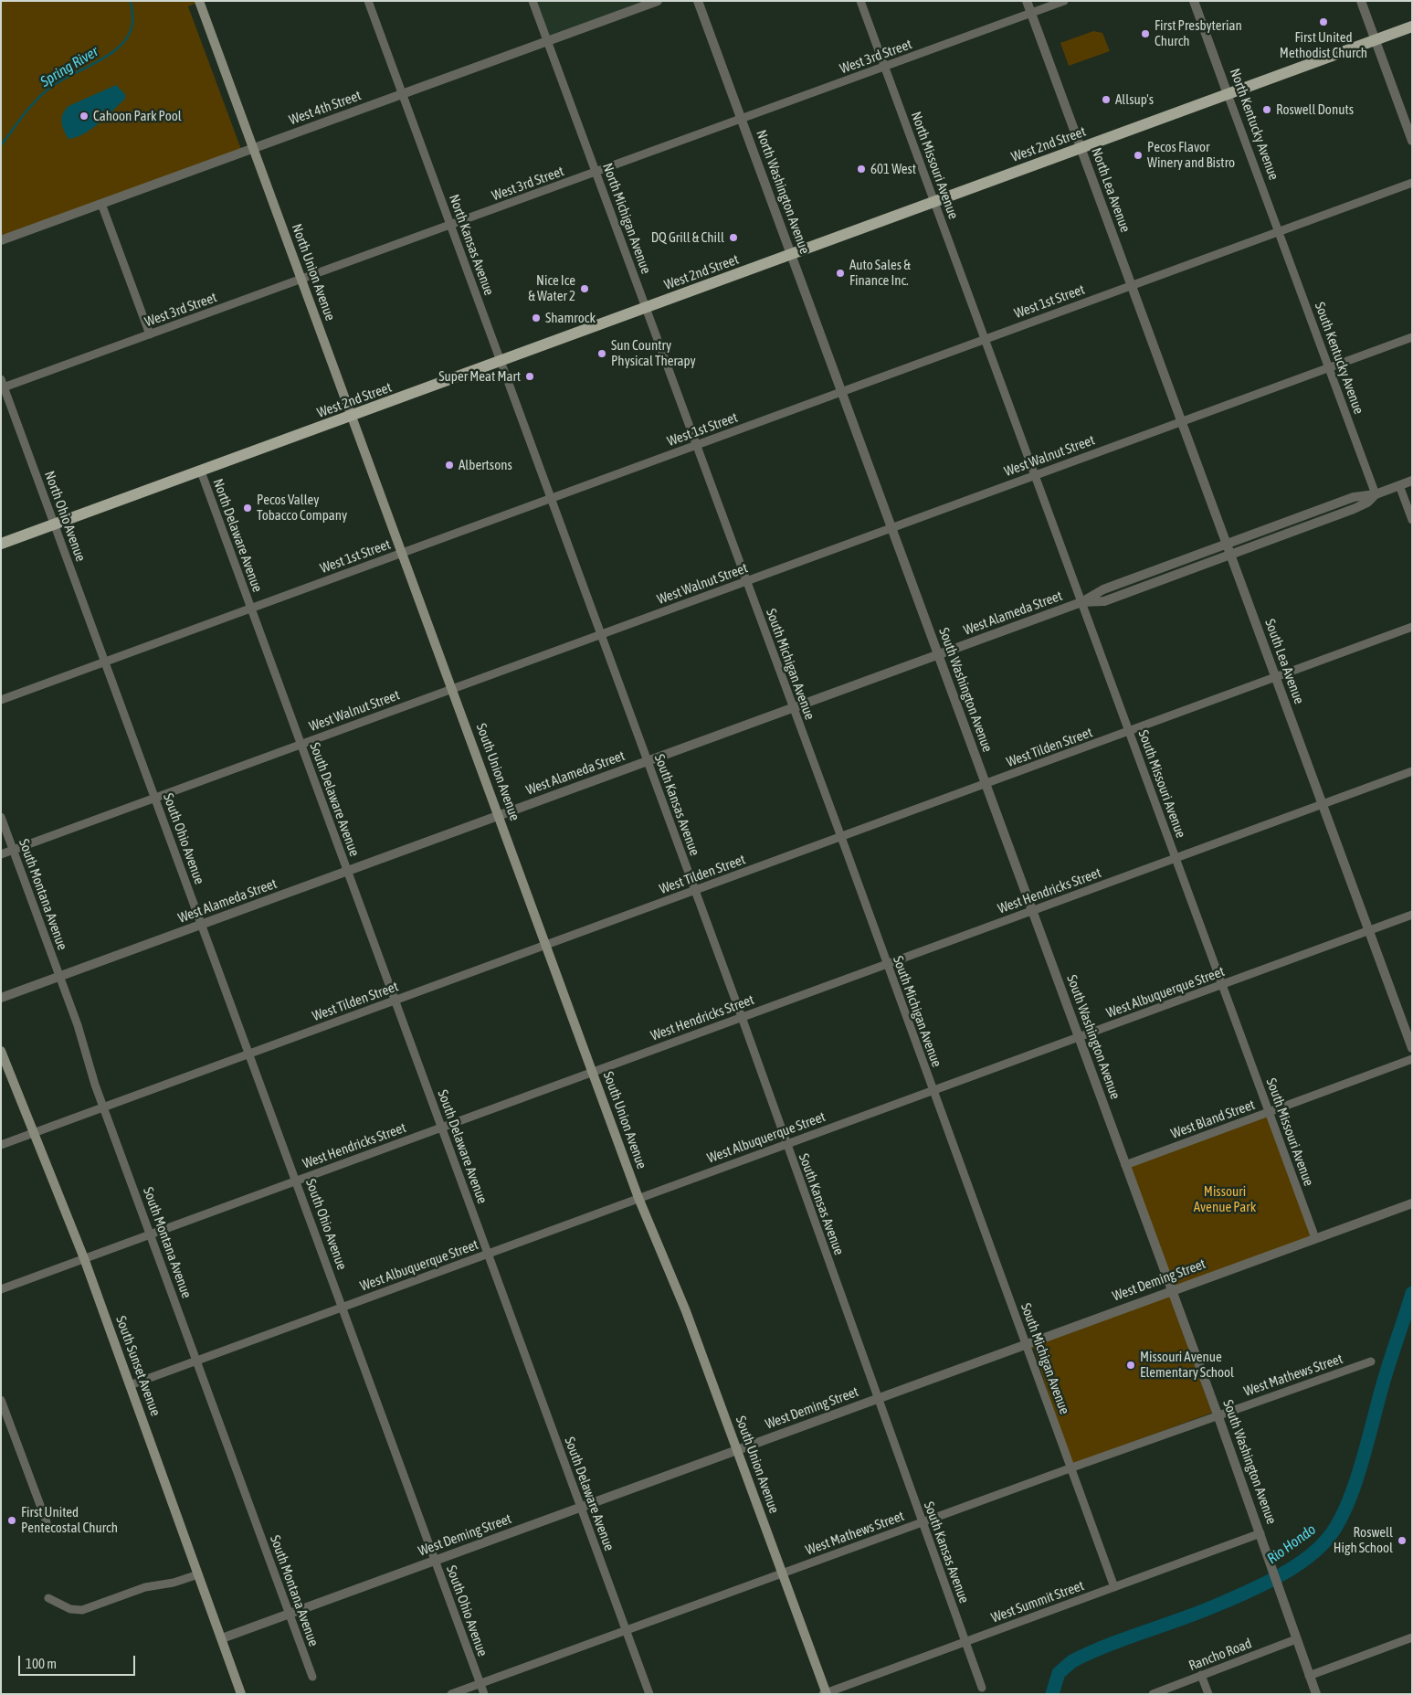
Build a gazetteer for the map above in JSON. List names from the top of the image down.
{
  "streets": {
    "main road": [
      "West 2nd Street",
      "North Union Avenue",
      "South Union Avenue",
      "South Sunset Avenue"
    ],
    "street": [
      "West 3rd Street",
      "West 4th Street",
      "North Kentucky Avenue",
      "North Missouri Avenue",
      "North Lea Avenue",
      "North Washington Avenue",
      "North Michigan Avenue",
      "North Kansas Avenue",
      "West 1st Street",
      "South Kentucky Avenue",
      "West Walnut Street",
      "North Ohio Avenue",
      "North Delaware Avenue",
      "West Alameda Street",
      "South Lea Avenue",
      "South Michigan Avenue",
      "South Washington Avenue",
      "West Tilden Street",
      "South Missouri Avenue",
      "South Delaware Avenue",
      "South Kansas Avenue",
      "South Ohio Avenue",
      "West Hendricks Street",
      "South Montana Avenue",
      "West Albuquerque Street",
      "West Bland Street",
      "West Deming Street",
      "West Mathews Street",
      "West Summit Street",
      "Rancho Road"
    ]
  },
  "crossings": [
    ["West 3rd Street", "North Missouri Avenue"],
    ["West 3rd Street", "North Lea Avenue"],
    ["West 3rd Street", "North Washington Avenue"],
    ["West 3rd Street", "North Michigan Avenue"],
    ["West 3rd Street", "North Kansas Avenue"],
    ["West 3rd Street", "North Union Avenue"],
    ["West 3rd Street", "North Ohio Avenue"],
    ["West 4th Street", "North Michigan Avenue"],
    ["West 4th Street", "North Kansas Avenue"],
    ["West 4th Street", "North Union Avenue"],
    ["North Kentucky Avenue", "West 2nd Street"],
    ["North Kentucky Avenue", "West 1st Street"],
    ["North Kentucky Avenue", "South Kentucky Avenue"],
    ["West 2nd Street", "North Missouri Avenue"],
    ["West 2nd Street", "North Lea Avenue"],
    ["West 2nd Street", "North Washington Avenue"],
    ["West 2nd Street", "North Michigan Avenue"],
    ["West 2nd Street", "North Kansas Avenue"],
    ["West 2nd Street", "North Union Avenue"],
    ["West 2nd Street", "North Ohio Avenue"],
    ["West 2nd Street", "North Delaware Avenue"],
    ["North Missouri Avenue", "West 1st Street"],
    ["North Missouri Avenue", "South Missouri Avenue"],
    ["North Lea Avenue", "West 1st Street"],
    ["North Lea Avenue", "South Lea Avenue"],
    ["North Washington Avenue", "West 1st Street"],
    ["North Washington Avenue", "South Washington Avenue"],
    ["North Michigan Avenue", "West 1st Street"],
    ["North Michigan Avenue", "South Michigan Avenue"],
    ["North Kansas Avenue", "West 1st Street"],
    ["North Kansas Avenue", "South Kansas Avenue"],
    ["North Union Avenue", "West 1st Street"],
    ["North Union Avenue", "South Union Avenue"],
    ["West 1st Street", "South Kentucky Avenue"],
    ["West 1st Street", "North Ohio Avenue"],
    ["West 1st Street", "North Delaware Avenue"],
    ["West 1st Street", "South Lea Avenue"],
    ["West 1st Street", "South Michigan Avenue"],
    ["West 1st Street", "South Washington Avenue"],
    ["West 1st Street", "South Union Avenue"],
    ["West 1st Street", "South Missouri Avenue"],
    ["West 1st Street", "South Delaware Avenue"],
    ["West 1st Street", "South Kansas Avenue"],
    ["West 1st Street", "South Ohio Avenue"],
    ["South Kentucky Avenue", "West Walnut Street"],
    ["South Kentucky Avenue", "West Alameda Street"],
    ["West Walnut Street", "South Lea Avenue"],
    ["West Walnut Street", "South Michigan Avenue"],
    ["West Walnut Street", "South Washington Avenue"],
    ["West Walnut Street", "South Union Avenue"],
    ["West Walnut Street", "South Missouri Avenue"],
    ["West Walnut Street", "South Delaware Avenue"],
    ["West Walnut Street", "South Kansas Avenue"],
    ["West Walnut Street", "South Ohio Avenue"],
    ["West Walnut Street", "South Montana Avenue"],
    ["North Ohio Avenue", "South Ohio Avenue"],
    ["North Delaware Avenue", "South Delaware Avenue"],
    ["West Alameda Street", "South Lea Avenue"],
    ["West Alameda Street", "South Michigan Avenue"],
    ["West Alameda Street", "South Washington Avenue"],
    ["West Alameda Street", "South Union Avenue"],
    ["West Alameda Street", "South Missouri Avenue"],
    ["West Alameda Street", "South Delaware Avenue"],
    ["West Alameda Street", "South Kansas Avenue"],
    ["West Alameda Street", "South Ohio Avenue"],
    ["West Alameda Street", "South Montana Avenue"],
    ["South Lea Avenue", "West Tilden Street"],
    ["South Lea Avenue", "West Hendricks Street"],
    ["South Lea Avenue", "West Albuquerque Street"],
    ["South Michigan Avenue", "West Tilden Street"],
    ["South Michigan Avenue", "West Hendricks Street"],
    ["South Michigan Avenue", "West Albuquerque Street"],
    ["South Michigan Avenue", "West Deming Street"],
    ["South Michigan Avenue", "West Mathews Street"],
    ["South Michigan Avenue", "West Summit Street"],
    ["South Washington Avenue", "West Tilden Street"],
    ["South Washington Avenue", "West Hendricks Street"],
    ["South Washington Avenue", "West Albuquerque Street"],
    ["South Washington Avenue", "West Bland Street"],
    ["South Washington Avenue", "West Deming Street"],
    ["South Washington Avenue", "West Mathews Street"],
    ["South Washington Avenue", "West Summit Street"],
    ["South Washington Avenue", "Rancho Road"],
    ["West Tilden Street", "South Union Avenue"],
    ["West Tilden Street", "South Missouri Avenue"],
    ["West Tilden Street", "South Delaware Avenue"],
    ["West Tilden Street", "South Kansas Avenue"],
    ["West Tilden Street", "South Ohio Avenue"],
    ["West Tilden Street", "South Montana Avenue"],
    ["West Tilden Street", "South Sunset Avenue"],
    ["South Union Avenue", "West Hendricks Street"],
    ["South Union Avenue", "West Albuquerque Street"],
    ["South Union Avenue", "West Deming Street"],
    ["South Union Avenue", "West Mathews Street"],
    ["South Union Avenue", "West Summit Street"],
    ["South Missouri Avenue", "West Hendricks Street"],
    ["South Missouri Avenue", "West Albuquerque Street"],
    ["South Missouri Avenue", "West Bland Street"],
    ["South Missouri Avenue", "West Deming Street"],
    ["South Delaware Avenue", "West Hendricks Street"],
    ["South Delaware Avenue", "West Albuquerque Street"],
    ["South Delaware Avenue", "West Deming Street"],
    ["South Delaware Avenue", "West Mathews Street"],
    ["South Kansas Avenue", "West Hendricks Street"],
    ["South Kansas Avenue", "West Albuquerque Street"],
    ["South Kansas Avenue", "West Deming Street"],
    ["South Kansas Avenue", "West Mathews Street"],
    ["South Kansas Avenue", "West Summit Street"],
    ["South Ohio Avenue", "West Hendricks Street"],
    ["South Ohio Avenue", "West Albuquerque Street"],
    ["South Ohio Avenue", "West Deming Street"],
    ["South Ohio Avenue", "West Mathews Street"],
    ["West Hendricks Street", "South Montana Avenue"],
    ["West Hendricks Street", "South Sunset Avenue"],
    ["South Montana Avenue", "West Albuquerque Street"],
    ["South Montana Avenue", "West Deming Street"],
    ["West Albuquerque Street", "South Sunset Avenue"],
    ["West Deming Street", "South Sunset Avenue"]
  ],
  "water": ["Spring River", "Rio Hondo"],
  "parks": ["Missouri Avenue Park"],
  "places": [
    "First United Methodist Church",
    "First Presbyterian Church",
    "Allsup's",
    "Roswell Donuts",
    "Cahoon Park Pool",
    "Pecos Flavor Winery and Bistro",
    "601 West",
    "DQ Grill & Chill",
    "Auto Sales & Finance Inc.",
    "Nice Ice & Water 2",
    "Shamrock",
    "Sun Country Physical Therapy",
    "Super Meat Mart",
    "Albertsons",
    "Pecos Valley Tobacco Company",
    "Missouri Avenue Elementary School",
    "First United Pentecostal Church",
    "Roswell High School"
  ],
  "scale_bar": "100 m"
}
